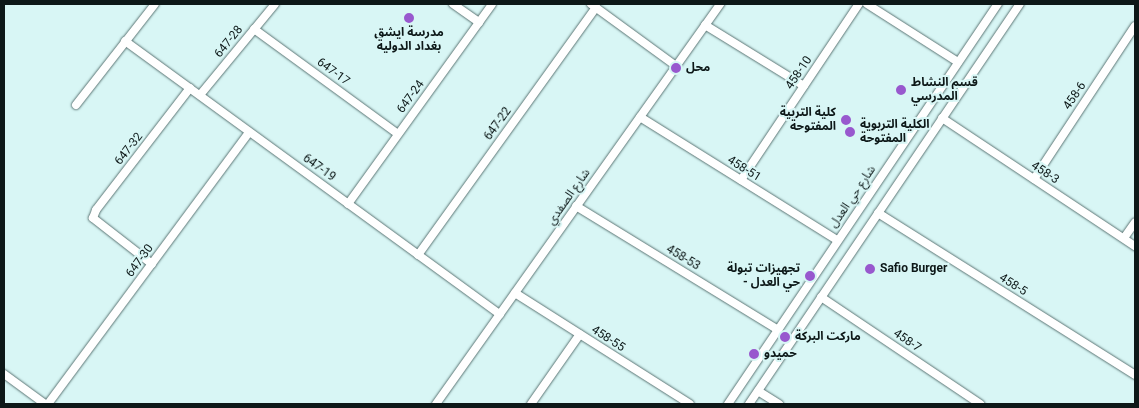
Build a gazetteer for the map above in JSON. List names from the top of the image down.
{
  "streets": {
    "street": [
      "647-28",
      "647-17",
      "458-10",
      "458-6",
      "647-24",
      "647-22",
      "647-32",
      "647-19",
      "458-51",
      "458-3",
      "شارع الصفدي",
      "شارع حي العدل",
      "458-53",
      "647-30",
      "458-5",
      "458-55",
      "458-7"
    ]
  },
  "crossings": [
    ["647-28", "647-17"],
    ["647-28", "647-19"],
    ["647-17", "647-24"],
    ["458-10", "458-51"],
    ["458-6", "458-3"],
    ["647-24", "647-19"],
    ["647-22", "647-19"],
    ["647-32", "647-19"],
    ["647-32", "647-30"],
    ["647-19", "شارع الصفدي"],
    ["647-19", "647-30"],
    ["458-51", "شارع الصفدي"],
    ["458-51", "شارع حي العدل"],
    ["شارع الصفدي", "458-53"],
    ["شارع الصفدي", "458-55"],
    ["شارع حي العدل", "458-53"]
  ],
  "places": [
    "مدرسة ايشق بغداد الدولية",
    "محل",
    "قسم النشاط المدرسي",
    "كلية التربية المفتوحة",
    "الكلية التربوية المفتوحة",
    "Safio Burger",
    "تجهيزات تبولة - حي العدل",
    "ماركت البركة",
    "حميدو"
  ]
}
